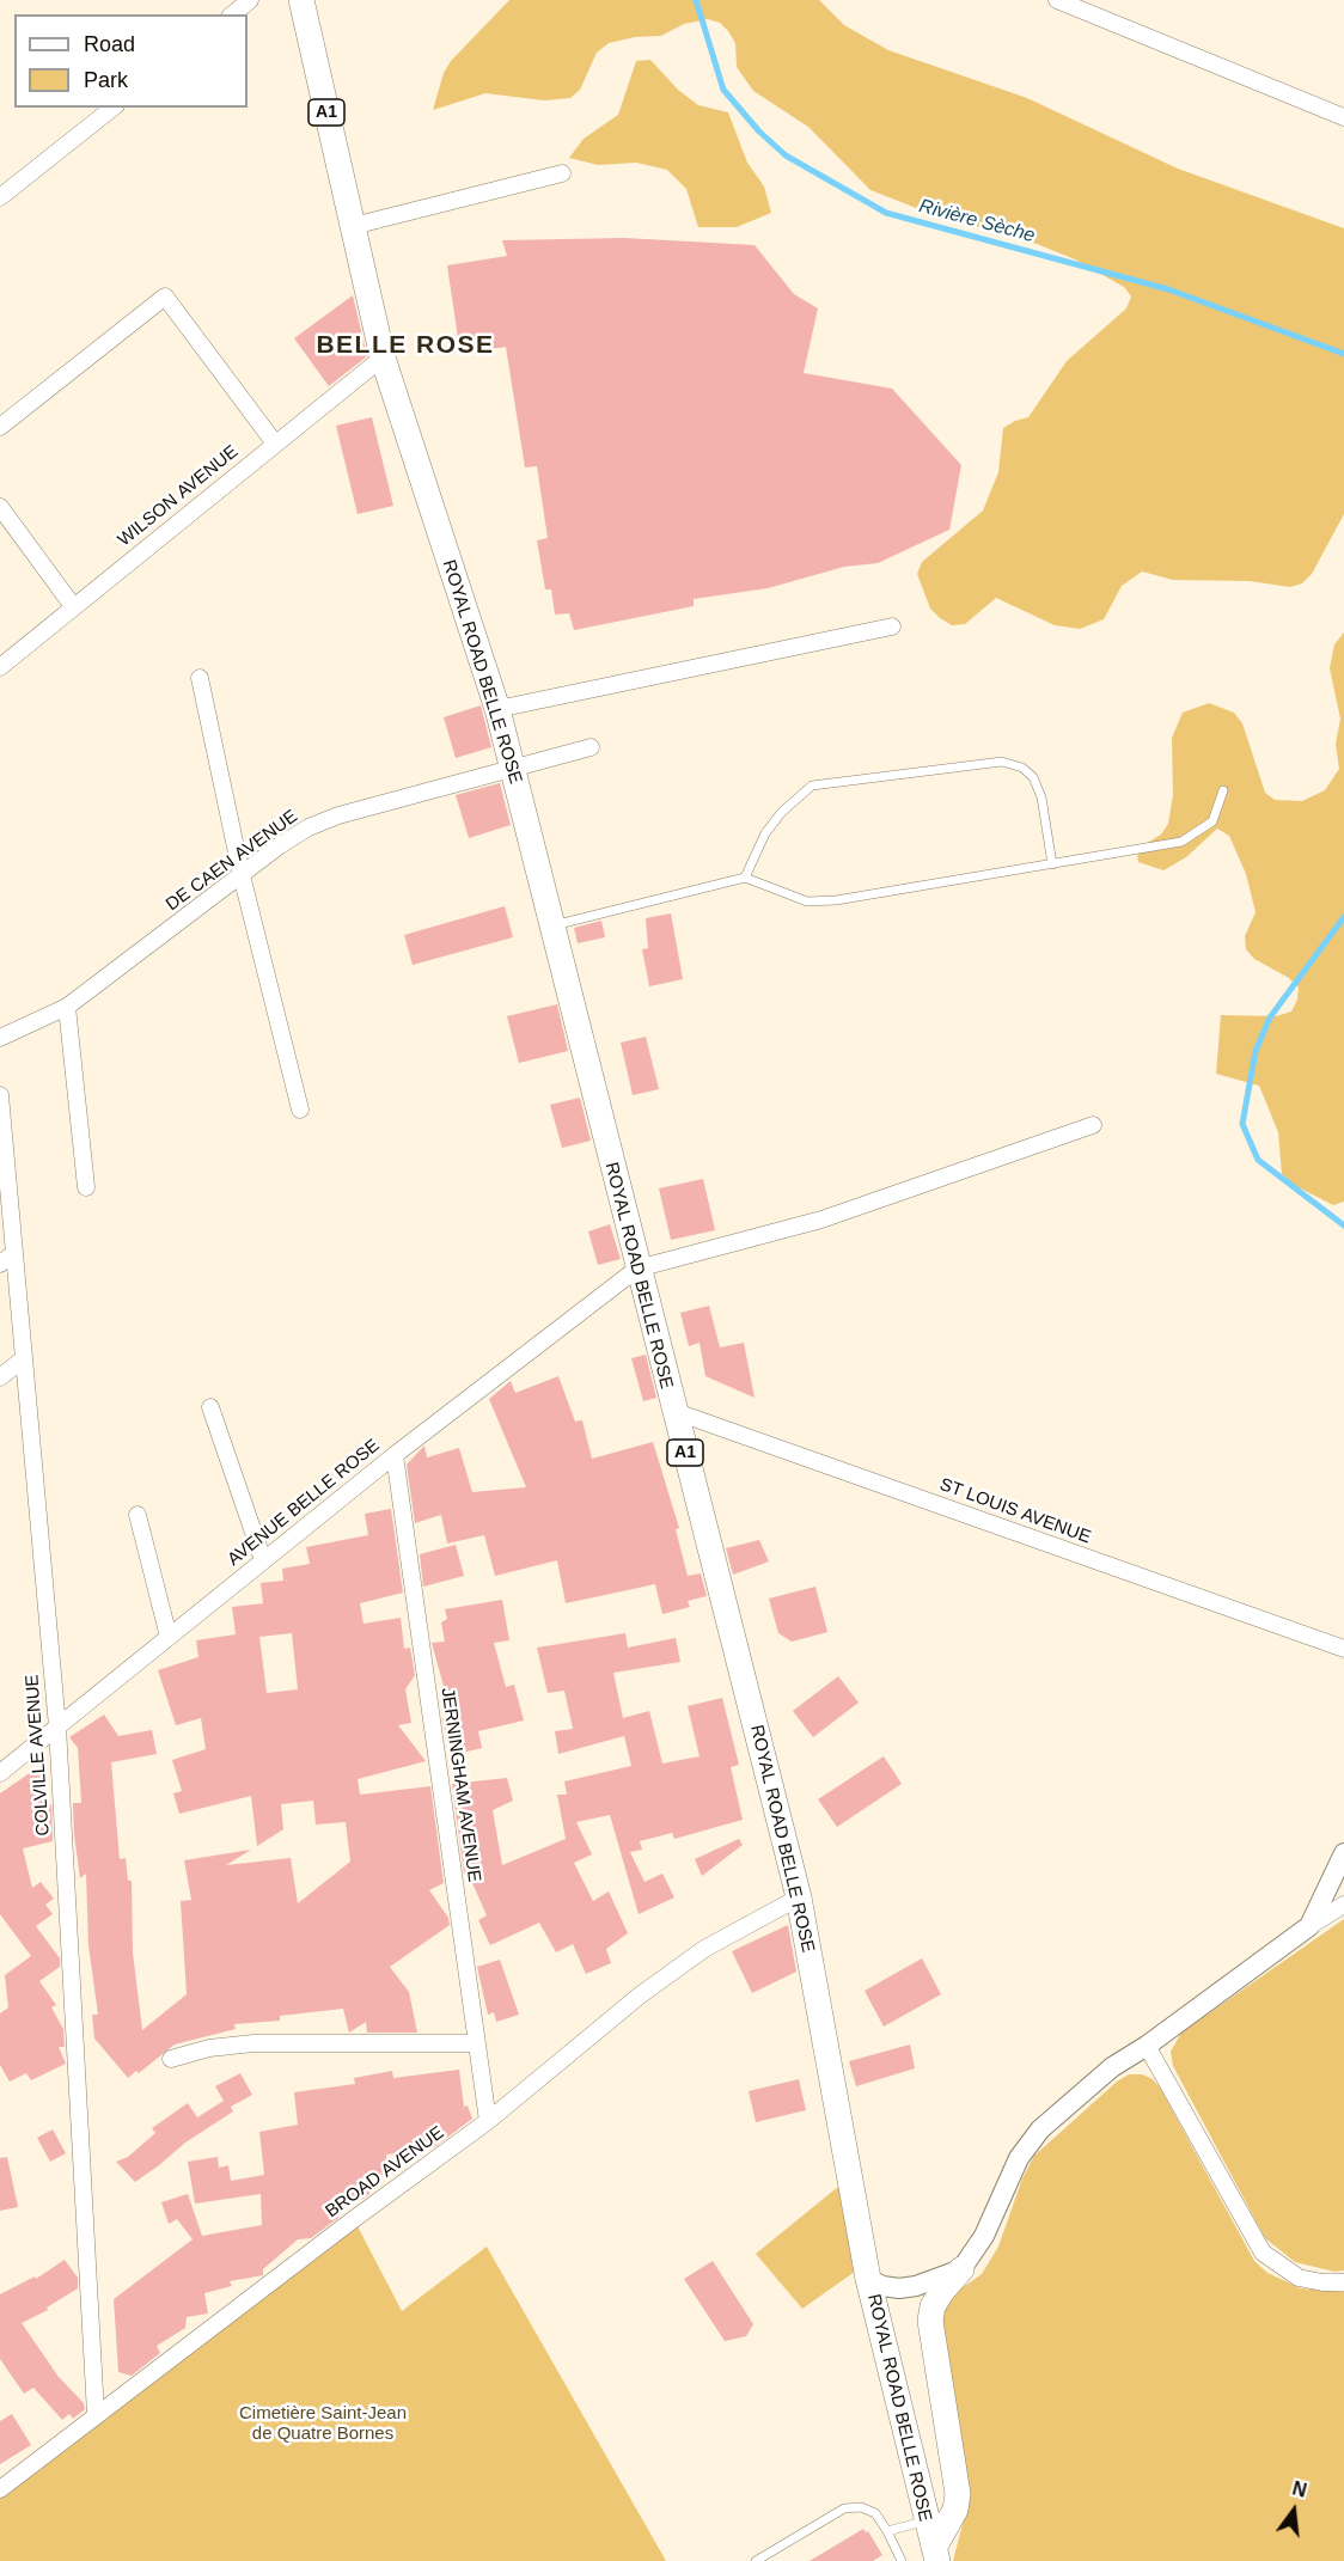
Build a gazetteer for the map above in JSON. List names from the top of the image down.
{
  "streets": {
    "main road": ["A1", "ROYAL ROAD BELLE ROSE"],
    "street": [
      "WILSON AVENUE",
      "DE CAEN AVENUE",
      "AVENUE BELLE ROSE",
      "ST LOUIS AVENUE",
      "COLVILLE AVENUE",
      "JERNINGHAM AVENUE",
      "BROAD AVENUE"
    ]
  },
  "crossings": [
    ["WILSON AVENUE", "ROYAL ROAD BELLE ROSE"],
    ["ROYAL ROAD BELLE ROSE", "DE CAEN AVENUE"],
    ["ROYAL ROAD BELLE ROSE", "AVENUE BELLE ROSE"],
    ["ROYAL ROAD BELLE ROSE", "ST LOUIS AVENUE"],
    ["ROYAL ROAD BELLE ROSE", "BROAD AVENUE"],
    ["AVENUE BELLE ROSE", "COLVILLE AVENUE"],
    ["AVENUE BELLE ROSE", "JERNINGHAM AVENUE"],
    ["COLVILLE AVENUE", "BROAD AVENUE"],
    ["JERNINGHAM AVENUE", "BROAD AVENUE"]
  ],
  "districts": ["BELLE ROSE"],
  "water": ["Rivière Sèche"],
  "parks": ["Cimetière Saint-Jean de Quatre Bornes"],
  "legend": ["Road", "Park"],
  "north": "top"
}
